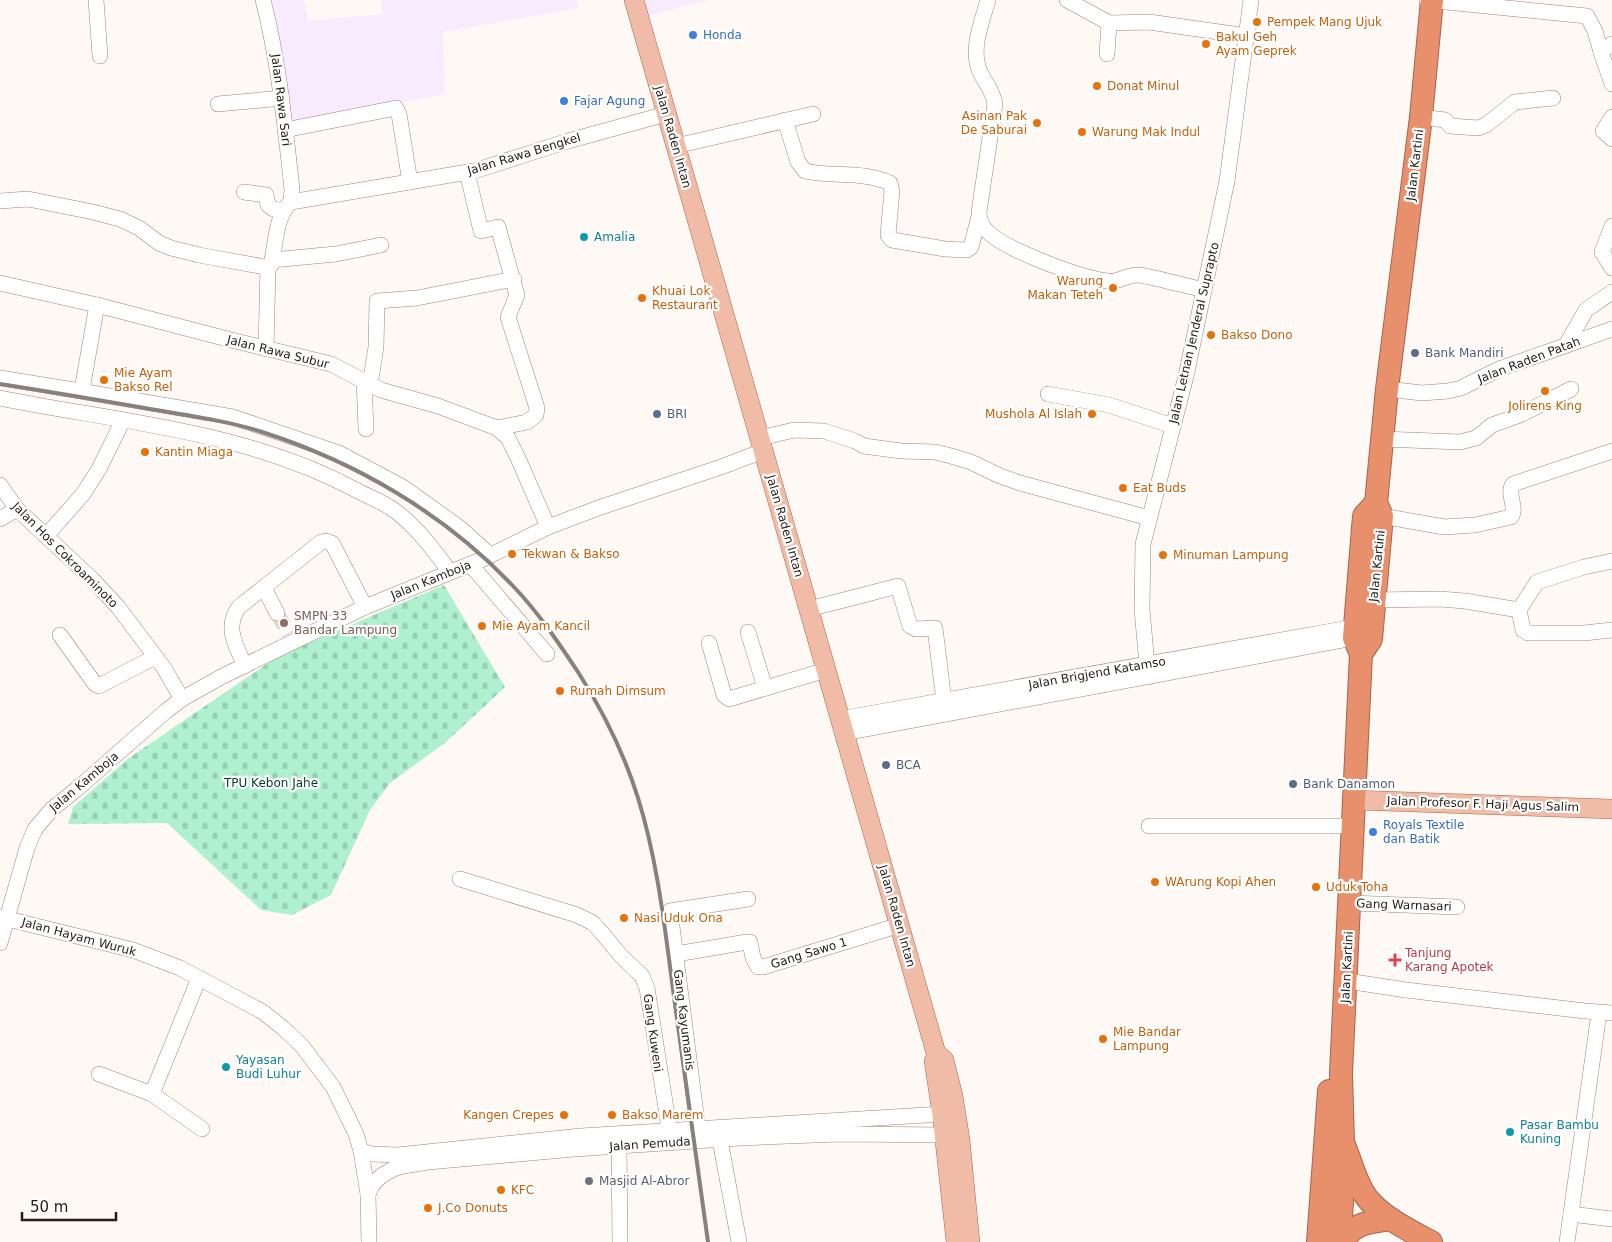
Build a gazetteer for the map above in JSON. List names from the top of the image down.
{
  "streets": {
    "highway": ["Jalan Kartini"],
    "main road": ["Jalan Raden Intan", "Jalan Profesor F. Haji Agus Salim"],
    "street": [
      "Jalan Rawa Sari",
      "Jalan Rawa Bengkel",
      "Jalan Letnan Jenderal Suprapto",
      "Jalan Rawa Subur",
      "Jalan Raden Patah",
      "Jalan Hos Cokroaminoto",
      "Jalan Kamboja",
      "Jalan Brigjend Katamso",
      "Gang Warnasari",
      "Jalan Hayam Wuruk",
      "Gang Sawo 1",
      "Gang Kayumanis",
      "Gang Kuweni",
      "Jalan Pemuda"
    ]
  },
  "crossings": [
    ["Jalan Rawa Sari", "Jalan Rawa Bengkel"],
    ["Jalan Rawa Sari", "Jalan Rawa Subur"],
    ["Jalan Raden Intan", "Jalan Rawa Bengkel"],
    ["Jalan Raden Intan", "Jalan Kamboja"],
    ["Jalan Raden Intan", "Jalan Brigjend Katamso"],
    ["Jalan Raden Intan", "Gang Sawo 1"],
    ["Jalan Raden Intan", "Jalan Pemuda"],
    ["Jalan Kartini", "Jalan Raden Patah"],
    ["Jalan Kartini", "Jalan Brigjend Katamso"],
    ["Jalan Kartini", "Jalan Profesor F. Haji Agus Salim"],
    ["Jalan Kartini", "Gang Warnasari"],
    ["Jalan Letnan Jenderal Suprapto", "Jalan Kamboja"],
    ["Jalan Letnan Jenderal Suprapto", "Jalan Brigjend Katamso"],
    ["Jalan Hos Cokroaminoto", "Jalan Kamboja"],
    ["Jalan Kamboja", "Jalan Hayam Wuruk"],
    ["Jalan Hayam Wuruk", "Jalan Pemuda"],
    ["Gang Sawo 1", "Gang Kayumanis"],
    ["Gang Kayumanis", "Jalan Pemuda"],
    ["Gang Kuweni", "Jalan Pemuda"]
  ],
  "parks": ["TPU Kebon Jahe"],
  "places": {
    "other": [
      "Pempek Mang Ujuk",
      "Honda",
      "Bakul Geh Ayam Geprek",
      "Donat Minul",
      "Fajar Agung",
      "Asinan Pak De Saburai",
      "Warung Mak Indul",
      "Amalia",
      "Warung Makan Teteh",
      "Khuai Lok Restaurant",
      "Bakso Dono",
      "Bank Mandiri",
      "Mie Ayam Bakso Rel",
      "Jolirens King",
      "BRI",
      "Mushola Al Islah",
      "Kantin Miaga",
      "Eat Buds",
      "Tekwan & Bakso",
      "Minuman Lampung",
      "SMPN 33 Bandar Lampung",
      "Mie Ayam Kancil",
      "Rumah Dimsum",
      "BCA",
      "Bank Danamon",
      "Royals Textile dan Batik",
      "WArung Kopi Ahen",
      "Uduk Toha",
      "Nasi Uduk Ona",
      "Mie Bandar Lampung",
      "Yayasan Budi Luhur",
      "Kangen Crepes",
      "Bakso Marem",
      "Pasar Bambu Kuning",
      "Masjid Al-Abror",
      "KFC",
      "J.Co Donuts"
    ],
    "health": ["Tanjung Karang Apotek"]
  },
  "scale_bar": "50 m"
}
